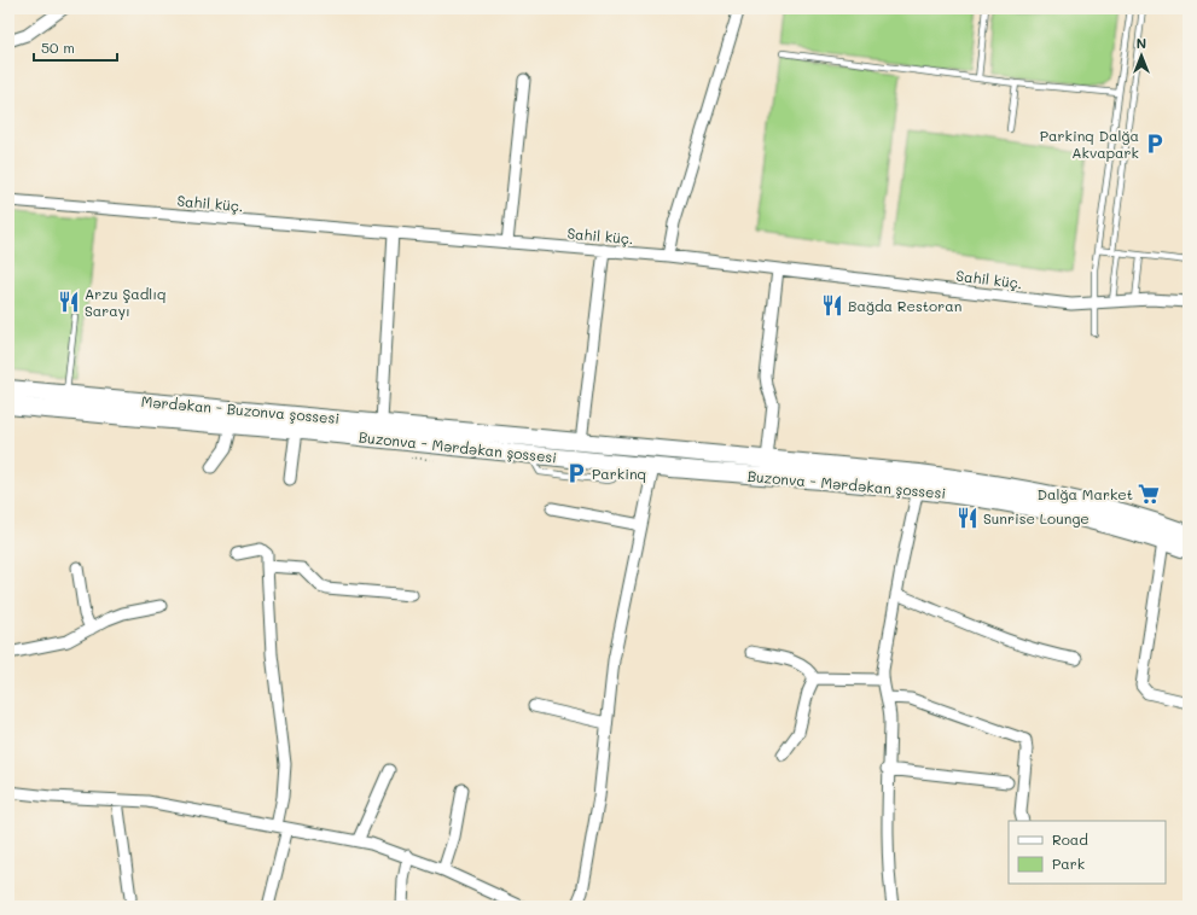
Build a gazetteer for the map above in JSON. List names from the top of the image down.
{
  "streets": {
    "main road": ["Mərdəkan - Buzonva şossesi", "Buzonva - Mərdəkan şossesi"],
    "street": ["Sahil küç."]
  },
  "places": {
    "parking": ["Parkinq Dalğa Akvapark", "Parkinq"],
    "restaurant": ["Arzu Şadlıq Sarayı", "Bağda Restoran", "Sunrise Lounge"],
    "supermarket": ["Dalğa Market"]
  },
  "legend": ["Road", "Park"],
  "scale_bar": "50 m",
  "north": "top"
}
